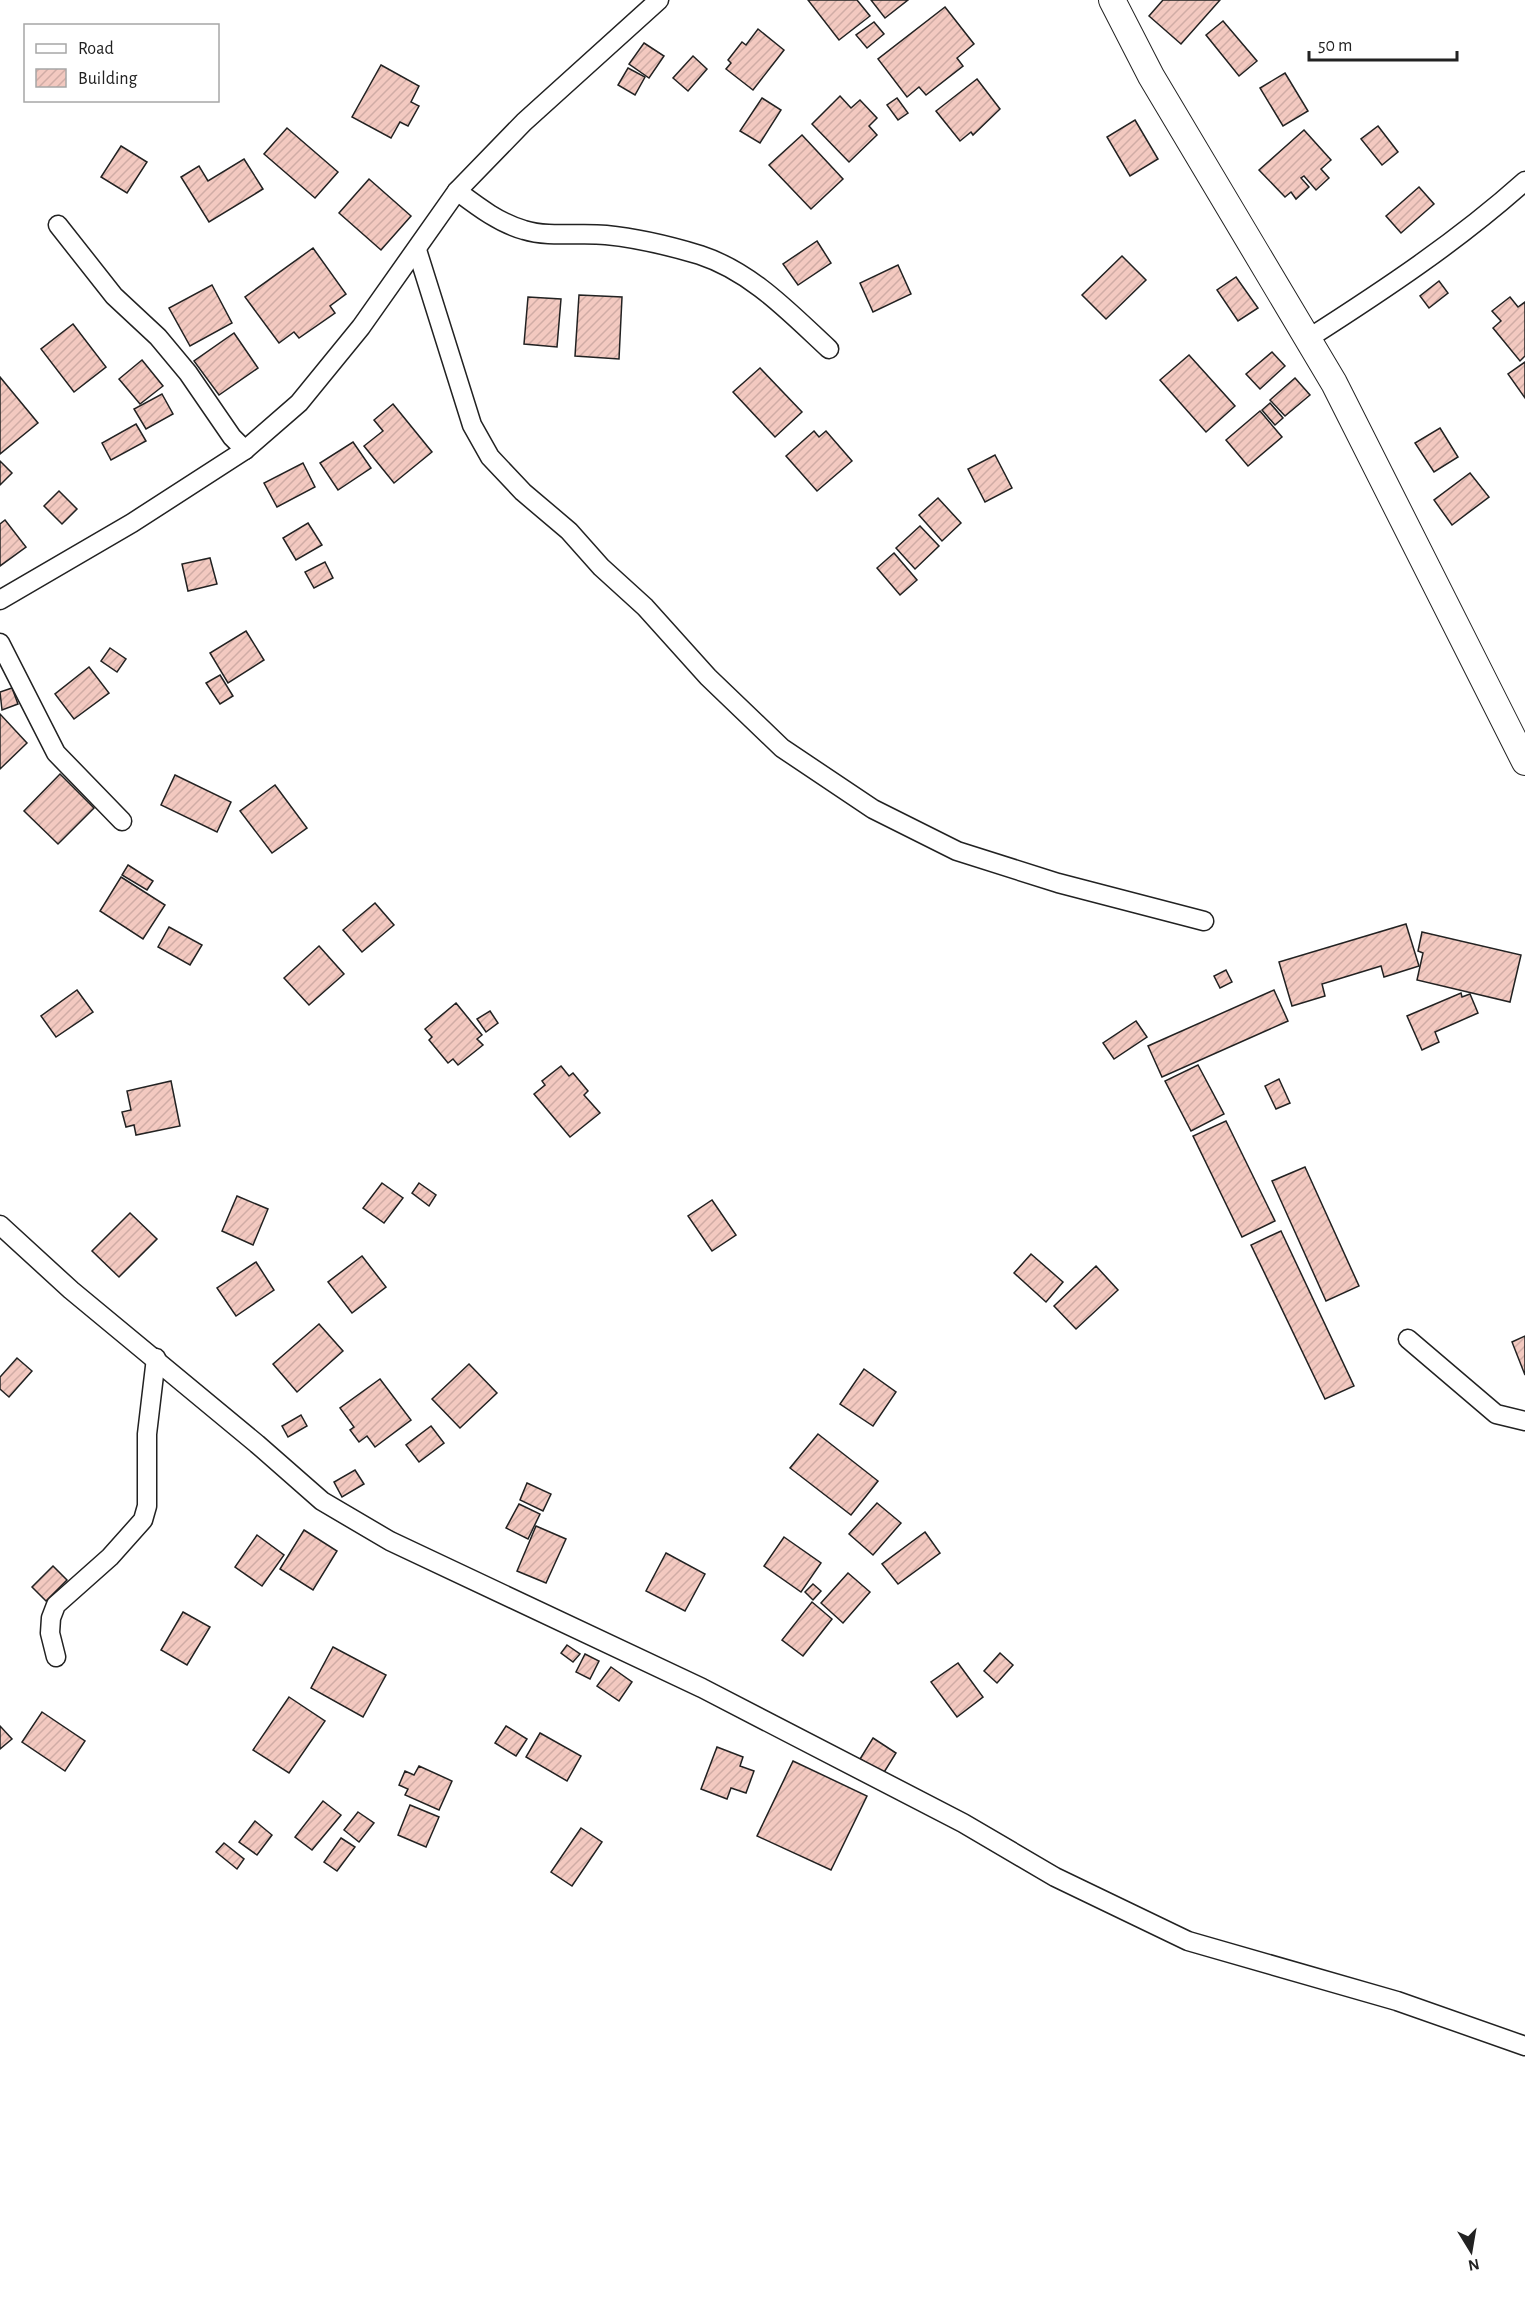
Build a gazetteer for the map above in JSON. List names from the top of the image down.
{
  "legend": ["Road", "Building"],
  "scale_bar": "50 m",
  "north": "bottom"
}
